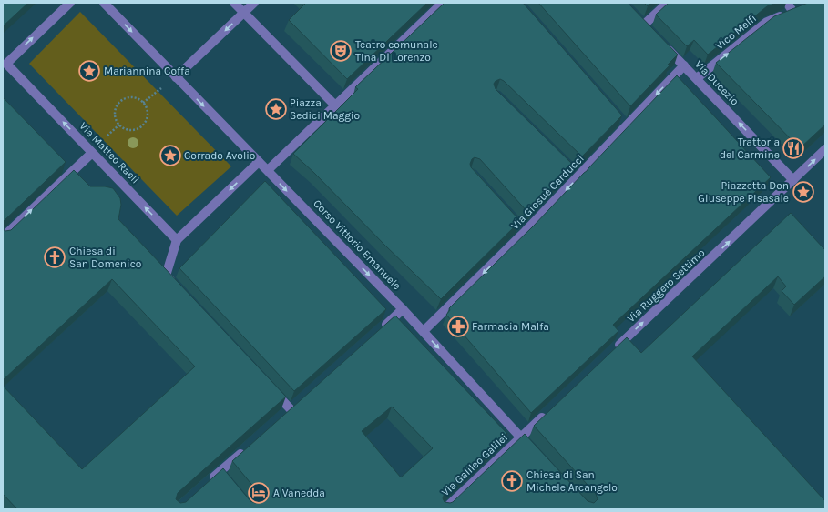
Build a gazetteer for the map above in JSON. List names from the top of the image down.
{
  "streets": {
    "street": [
      "Vico Melfi",
      "Via Ducezio",
      "Via Matteo Raeli",
      "Via Giosuè Carducci",
      "Corso Vittorio Emanuele",
      "Via Ruggero Settimo",
      "Via Galileo Galilei"
    ]
  },
  "crossings": [
    ["Vico Melfi", "Via Ducezio"],
    ["Via Ducezio", "Via Giosuè Carducci"],
    ["Via Ducezio", "Via Ruggero Settimo"],
    ["Via Giosuè Carducci", "Corso Vittorio Emanuele"],
    ["Corso Vittorio Emanuele", "Via Galileo Galilei"]
  ],
  "one_way": [
    "Vico Melfi",
    "Via Ducezio",
    "Via Giosuè Carducci",
    "Corso Vittorio Emanuele",
    "Via Ruggero Settimo"
  ],
  "places": {
    "theatre": ["Teatro comunale Tina Di Lorenzo"],
    "place": [
      "Mariannina Coffa",
      "Piazza Sedici Maggio",
      "Corrado Avolio",
      "Piazzetta Don Giuseppe Pisasale"
    ],
    "restaurant": ["Trattoria del Carmine"],
    "church": ["Chiesa di San Domenico", "Chiesa di San Michele Arcangelo"],
    "pharmacy": ["Farmacia Malfa"],
    "hotel": ["A Vanedda"]
  }
}
